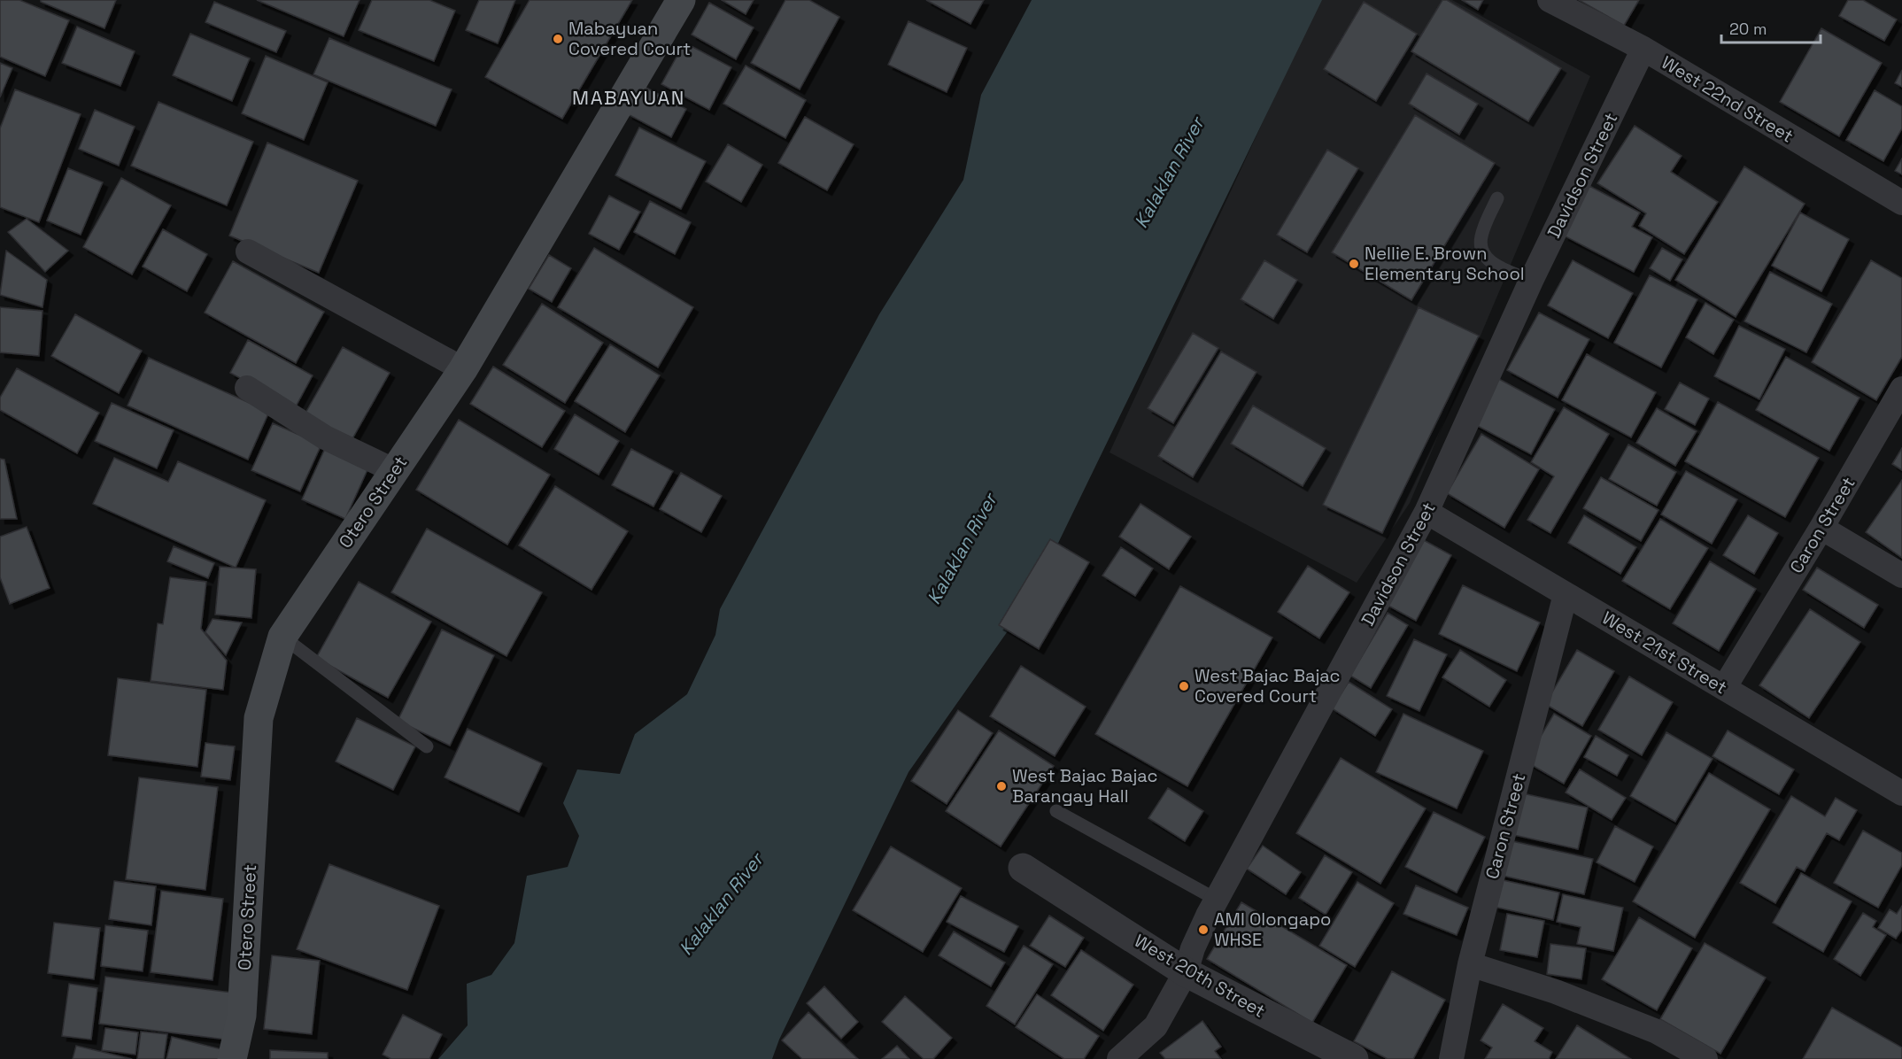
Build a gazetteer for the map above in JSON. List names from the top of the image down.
{
  "streets": {
    "main road": ["Otero Street"],
    "street": [
      "West 22nd Street",
      "Davidson Street",
      "Caron Street",
      "West 21st Street",
      "West 20th Street"
    ]
  },
  "crossings": [
    ["West 22nd Street", "Davidson Street"],
    ["Davidson Street", "West 21st Street"],
    ["Davidson Street", "West 20th Street"],
    ["Caron Street", "West 21st Street"]
  ],
  "districts": ["MABAYUAN"],
  "water": ["Kalaklan River"],
  "places": [
    "Mabayuan Covered Court",
    "Nellie E. Brown Elementary School",
    "West Bajac Bajac Covered Court",
    "West Bajac Bajac Barangay Hall",
    "AMI Olongapo WHSE"
  ],
  "scale_bar": "20 m"
}
